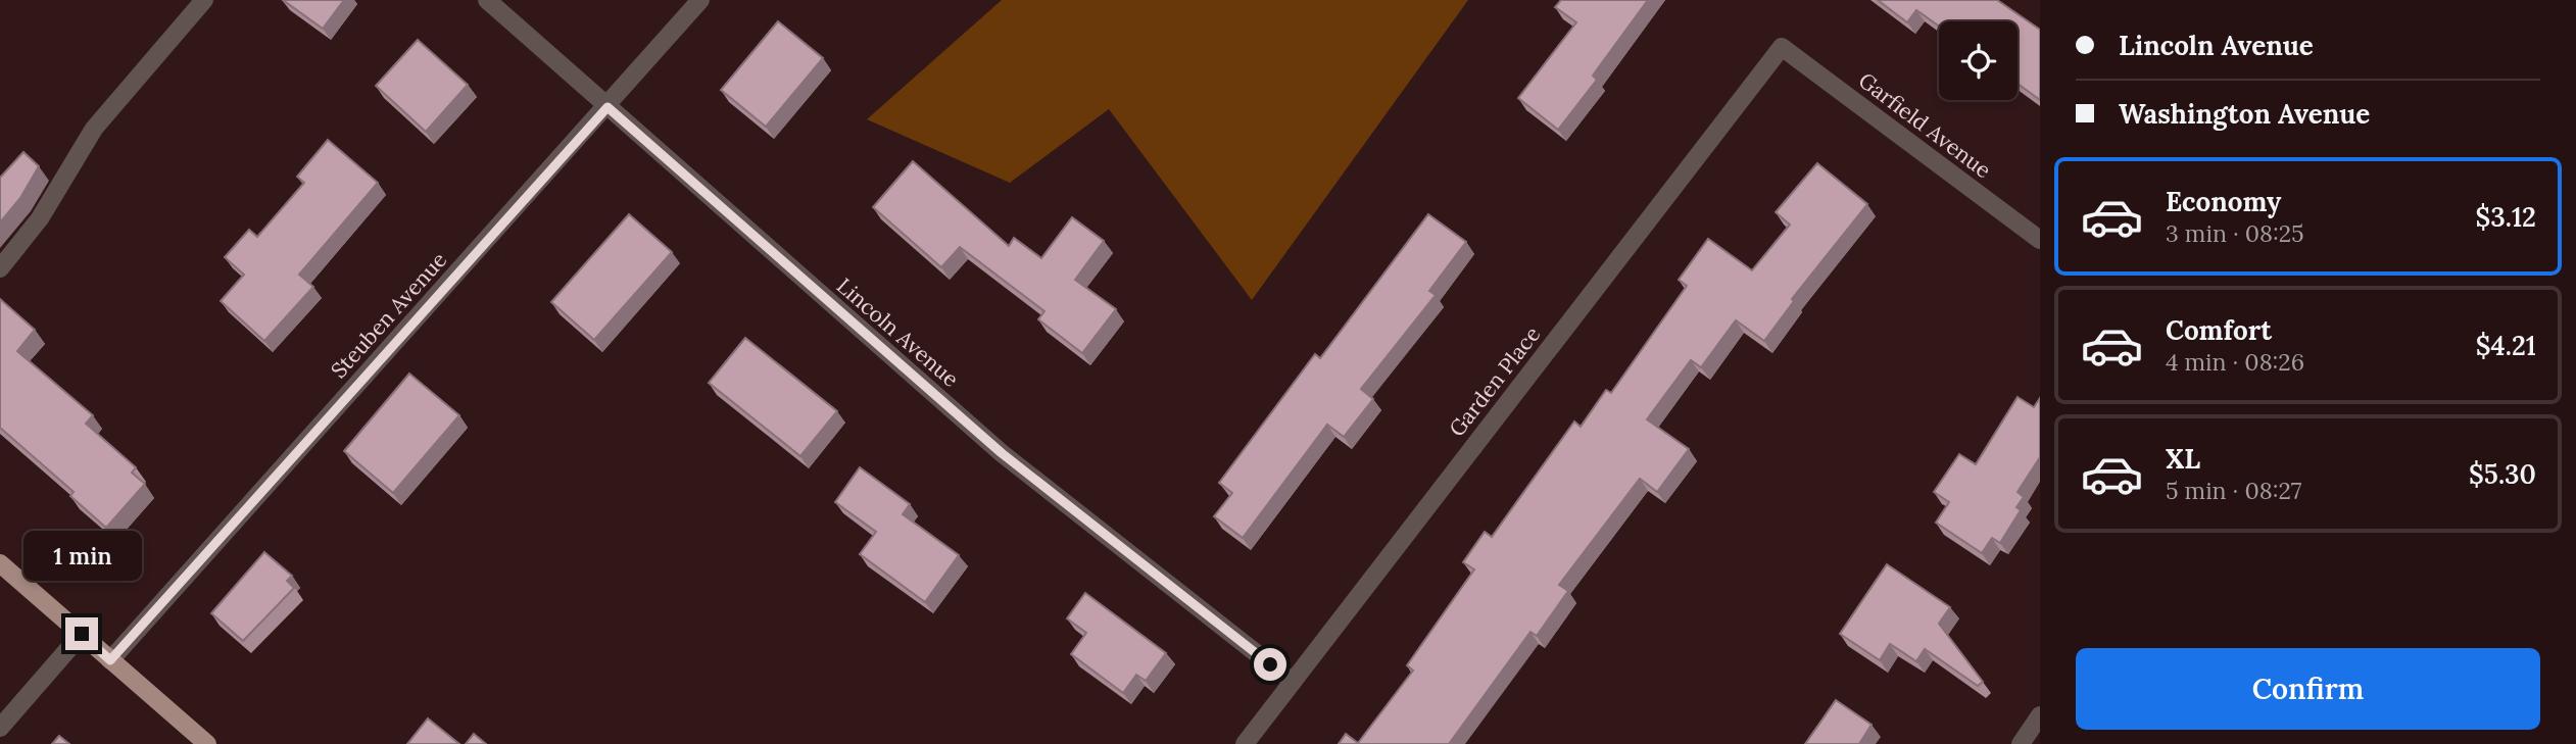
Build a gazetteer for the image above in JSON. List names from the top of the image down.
{
  "streets": {
    "street": [
      "Garfield Avenue",
      "Steuben Avenue",
      "Lincoln Avenue",
      "Garden Place"
    ]
  },
  "crossings": [
    ["Garfield Avenue", "Garden Place"],
    ["Steuben Avenue", "Lincoln Avenue"],
    ["Lincoln Avenue", "Garden Place"]
  ],
  "page": {
    "banner": ["Lincoln Avenue", "Washington Avenue"],
    "list": [
      {
        "name": "Economy",
        "note": "3 min · 08:25",
        "value": "$3.12"
      },
      {
        "name": "Comfort",
        "note": "4 min · 08:26",
        "value": "$4.21"
      },
      {
        "name": "XL",
        "note": "5 min · 08:27",
        "value": "$5.30"
      }
    ],
    "bubble": "1 min",
    "buttons": "Confirm"
  }
}
